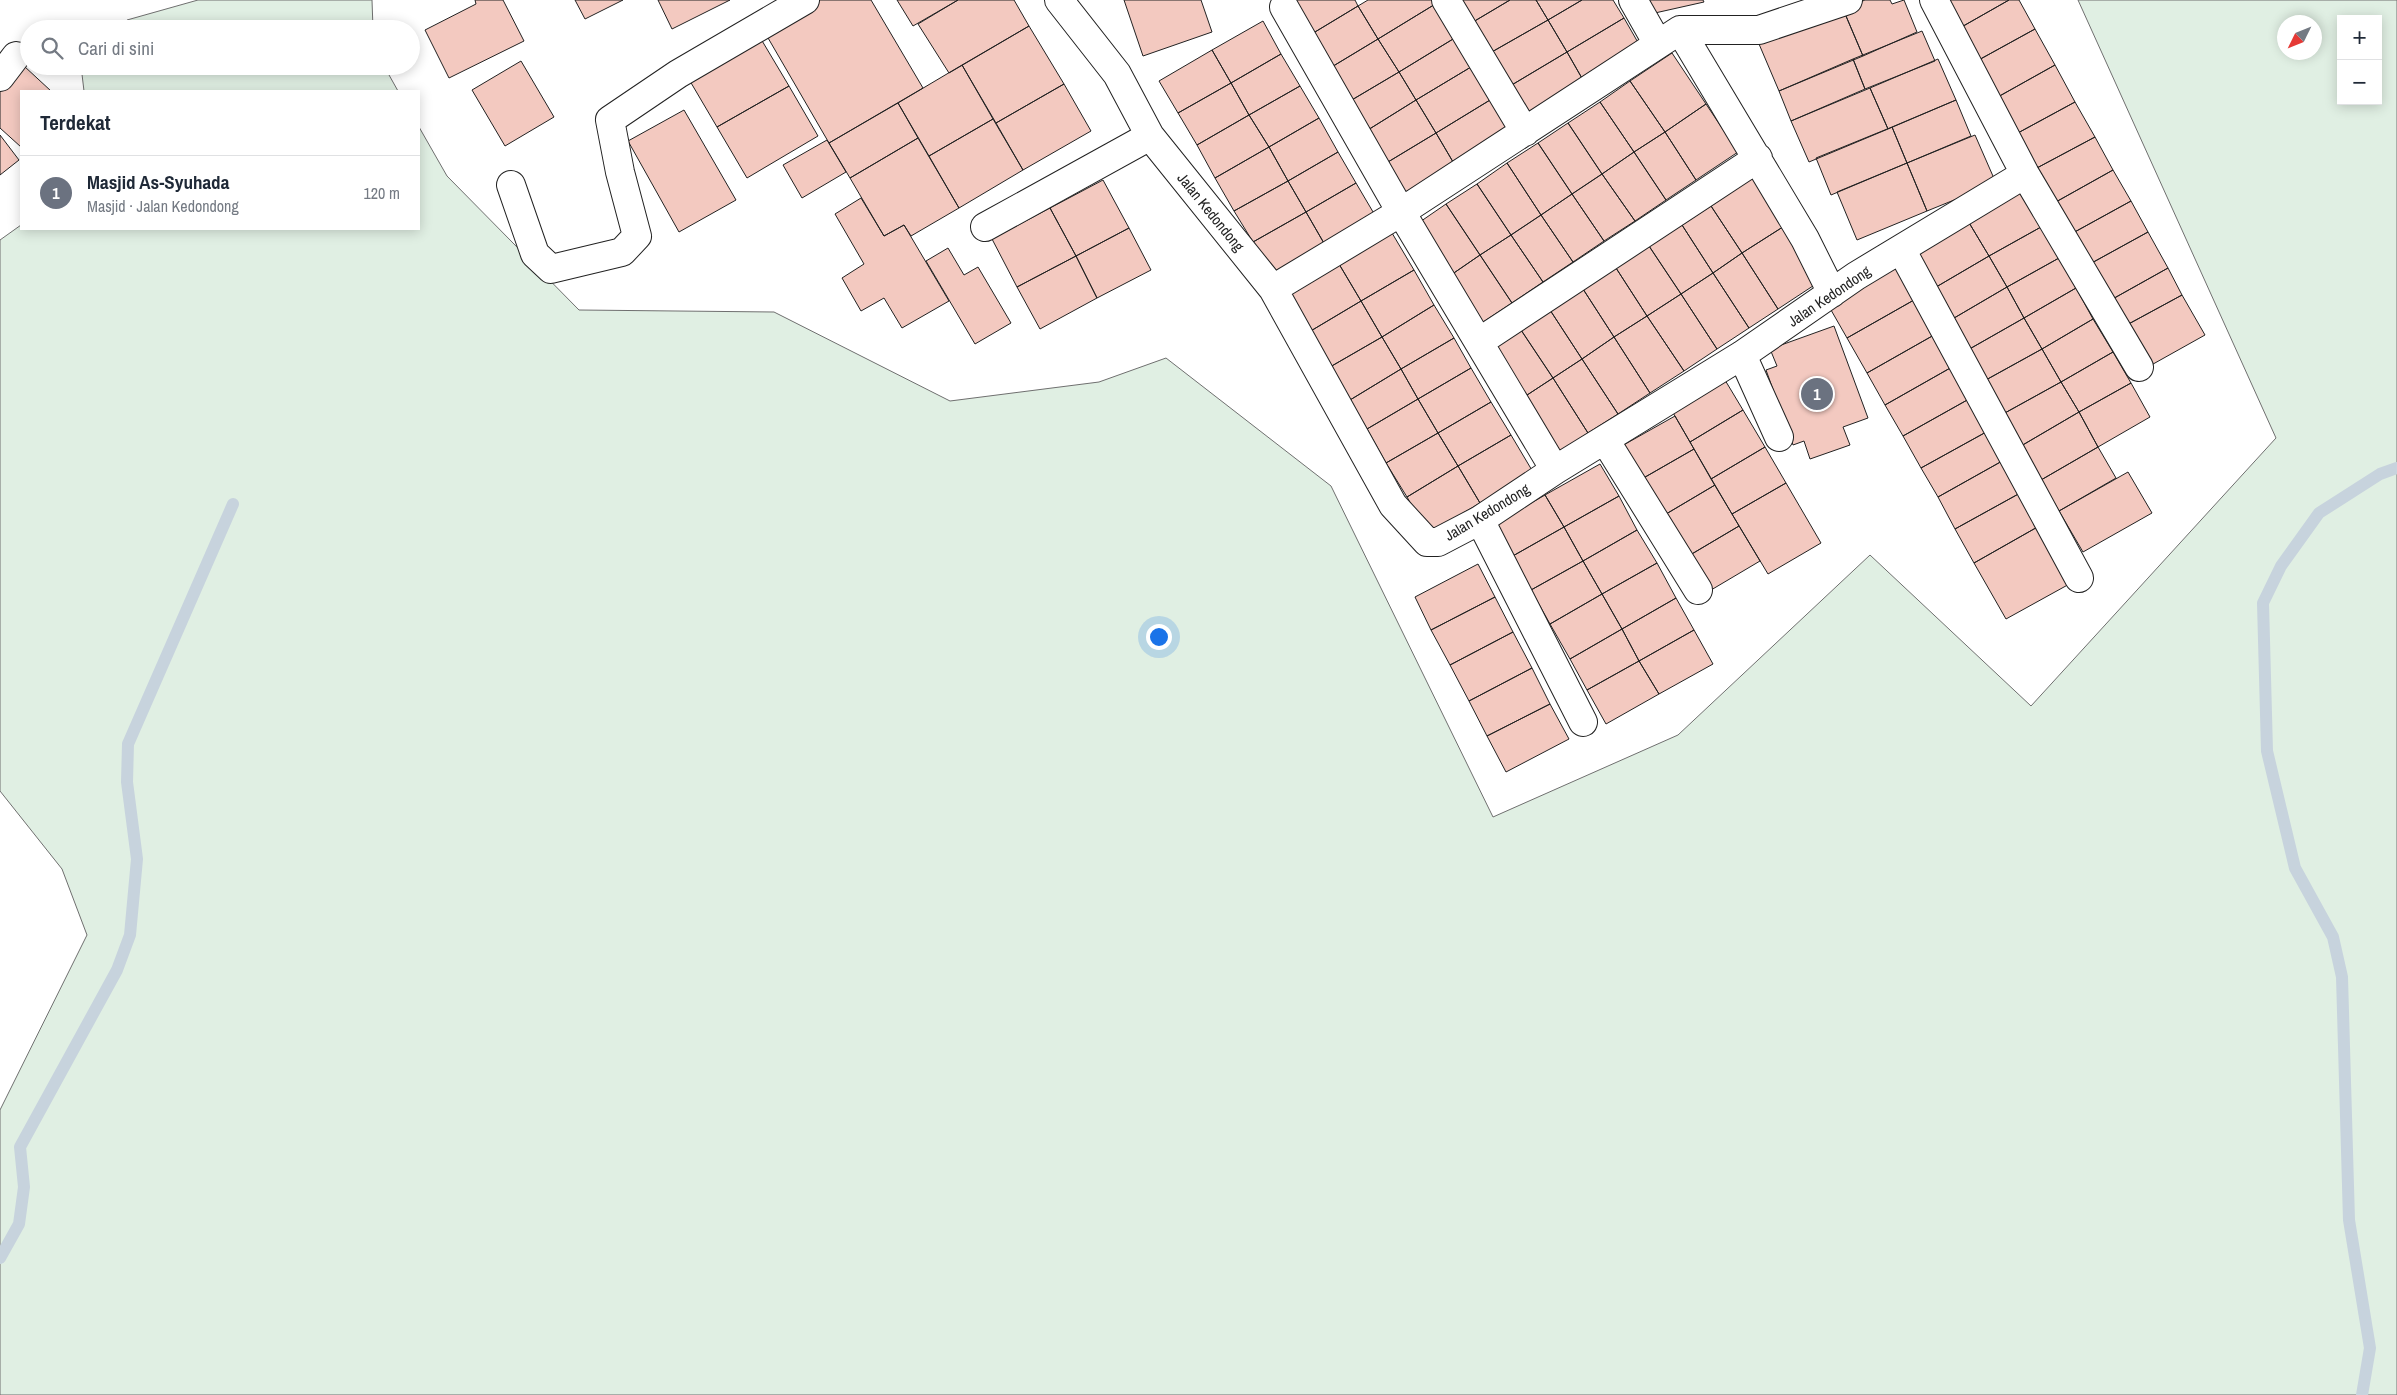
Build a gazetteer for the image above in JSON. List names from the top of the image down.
{
  "streets": {
    "street": ["Jalan Kedondong"]
  },
  "north": "bottom left",
  "page": {
    "map_buttons": ["+", "−"],
    "search": "Cari di sini",
    "heading": "Terdekat",
    "list": [
      {
        "mark": "1",
        "name": "Masjid As-Syuhada",
        "note": "Masjid · Jalan Kedondong",
        "value": "120 m"
      }
    ],
    "pins": "1"
  }
}
